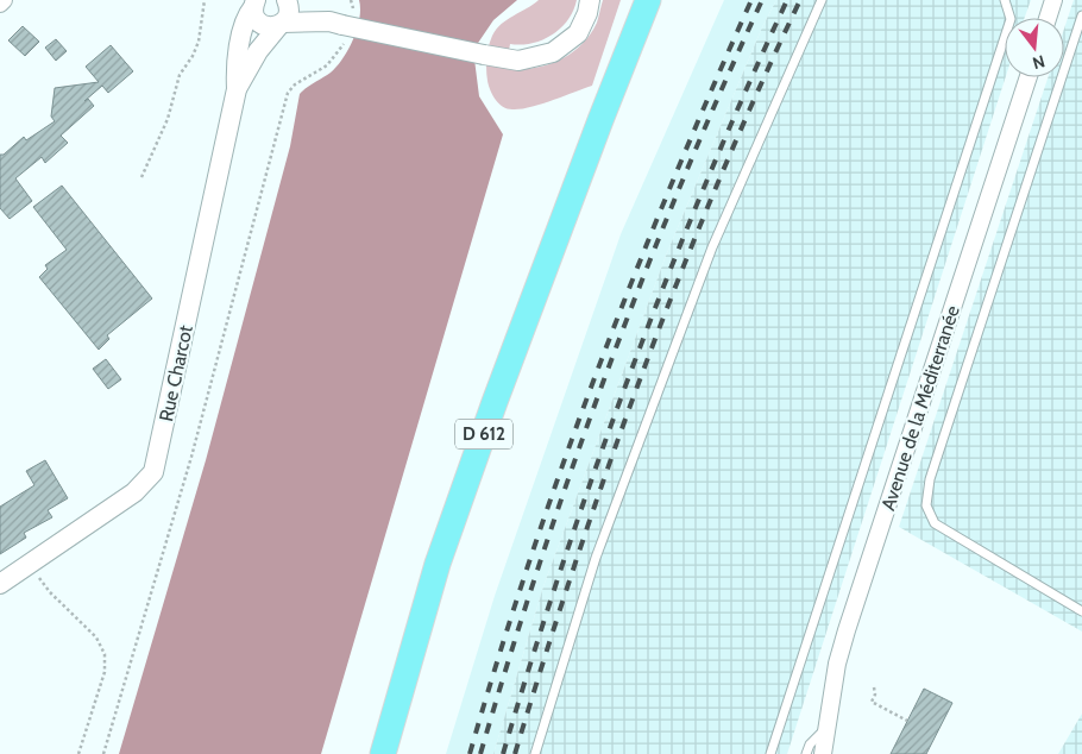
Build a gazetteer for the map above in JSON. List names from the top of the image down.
{
  "streets": {
    "main road": ["D 612"],
    "street": ["Rue Charcot", "Avenue de la Méditerranée"]
  },
  "north": "bottom"
}
